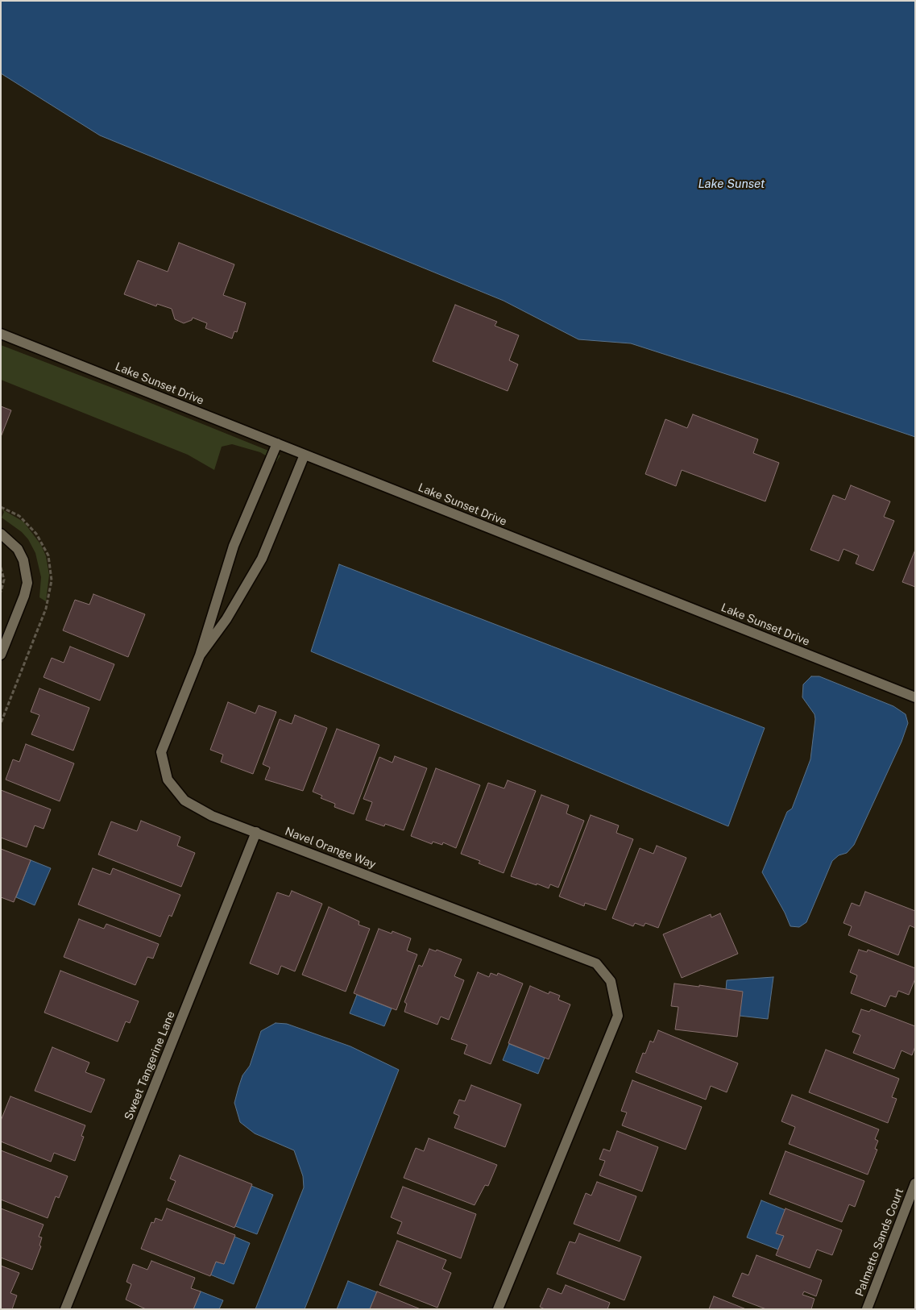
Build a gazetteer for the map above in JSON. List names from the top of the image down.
{
  "streets": {
    "street": [
      "Lake Sunset Drive",
      "Navel Orange Way",
      "Sweet Tangerine Lane",
      "Palmetto Sands Court"
    ]
  },
  "crossings": [
    ["Navel Orange Way", "Sweet Tangerine Lane"]
  ],
  "water": ["Lake Sunset"]
}
